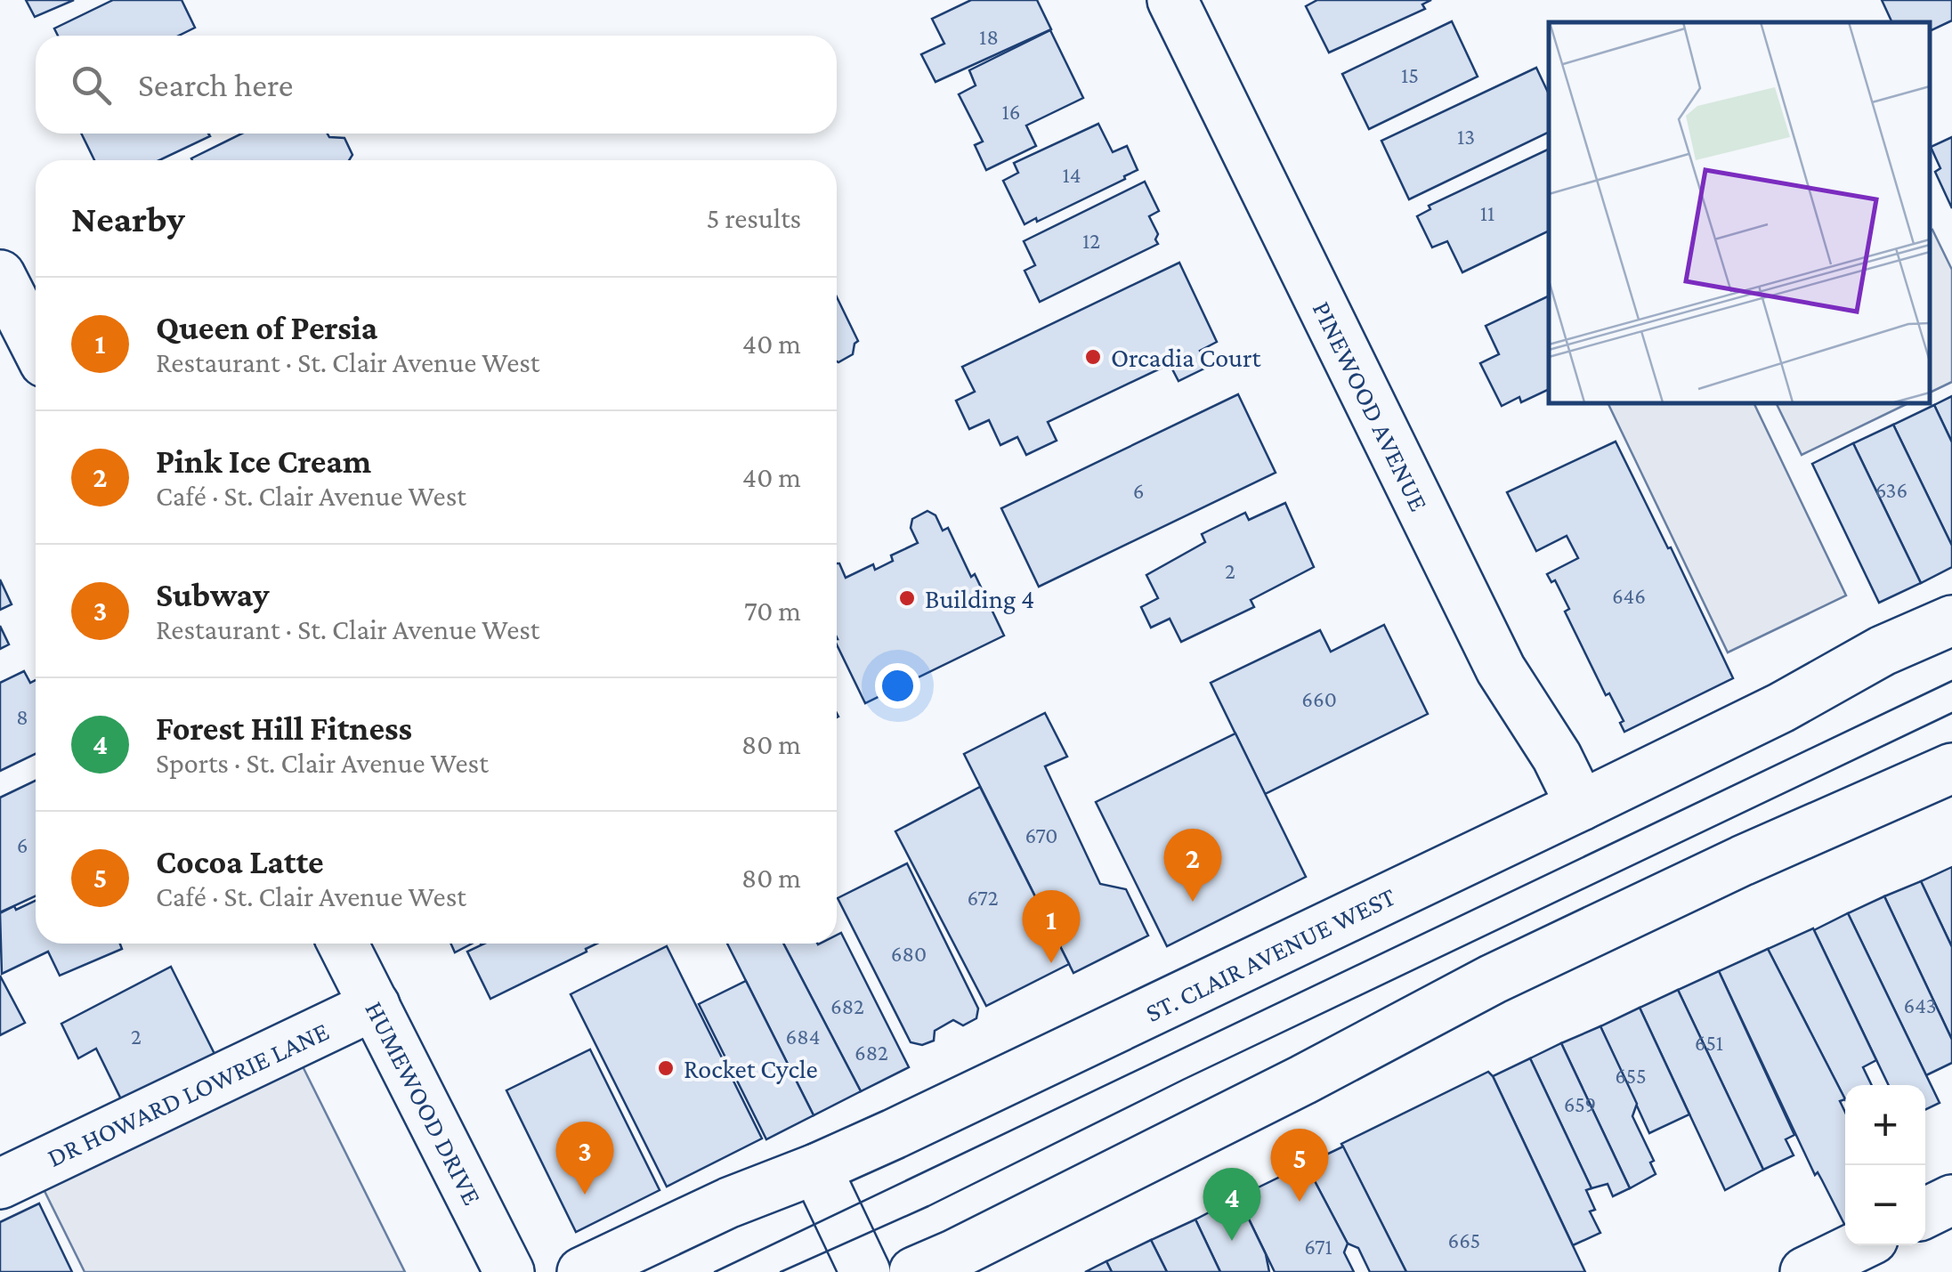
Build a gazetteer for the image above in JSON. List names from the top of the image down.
{
  "streets": {
    "main road": [
      "PINEWOOD AVENUE",
      "ST. CLAIR AVENUE WEST",
      "DR HOWARD LOWRIE LANE",
      "HUMEWOOD DRIVE"
    ]
  },
  "crossings": [
    ["PINEWOOD AVENUE", "ST. CLAIR AVENUE WEST"],
    ["DR HOWARD LOWRIE LANE", "HUMEWOOD DRIVE"]
  ],
  "places": ["Orcadia Court", "Building 4", "Rocket Cycle"],
  "house_numbers": [
    "18",
    "15",
    "16",
    "13",
    "14",
    "11",
    "12",
    "636",
    "6",
    "2",
    "646",
    "660",
    "8",
    "670",
    "6",
    "672",
    "680",
    "643",
    "682",
    "2",
    "684",
    "651",
    "682",
    "655",
    "659",
    "665",
    "671"
  ],
  "page": {
    "search": "Search here",
    "heading": ["Nearby", "5 results"],
    "list": [
      {
        "mark": "1",
        "name": "Queen of Persia",
        "note": "Restaurant · St. Clair Avenue West",
        "value": "40 m"
      },
      {
        "mark": "2",
        "name": "Pink Ice Cream",
        "note": "Café · St. Clair Avenue West",
        "value": "40 m"
      },
      {
        "mark": "3",
        "name": "Subway",
        "note": "Restaurant · St. Clair Avenue West",
        "value": "70 m"
      },
      {
        "mark": "4",
        "name": "Forest Hill Fitness",
        "note": "Sports · St. Clair Avenue West",
        "value": "80 m"
      },
      {
        "mark": "5",
        "name": "Cocoa Latte",
        "note": "Café · St. Clair Avenue West",
        "value": "80 m"
      }
    ],
    "pins": [
      "2",
      "1",
      "3",
      "5",
      "4"
    ],
    "map_buttons": ["+", "−"]
  }
}
